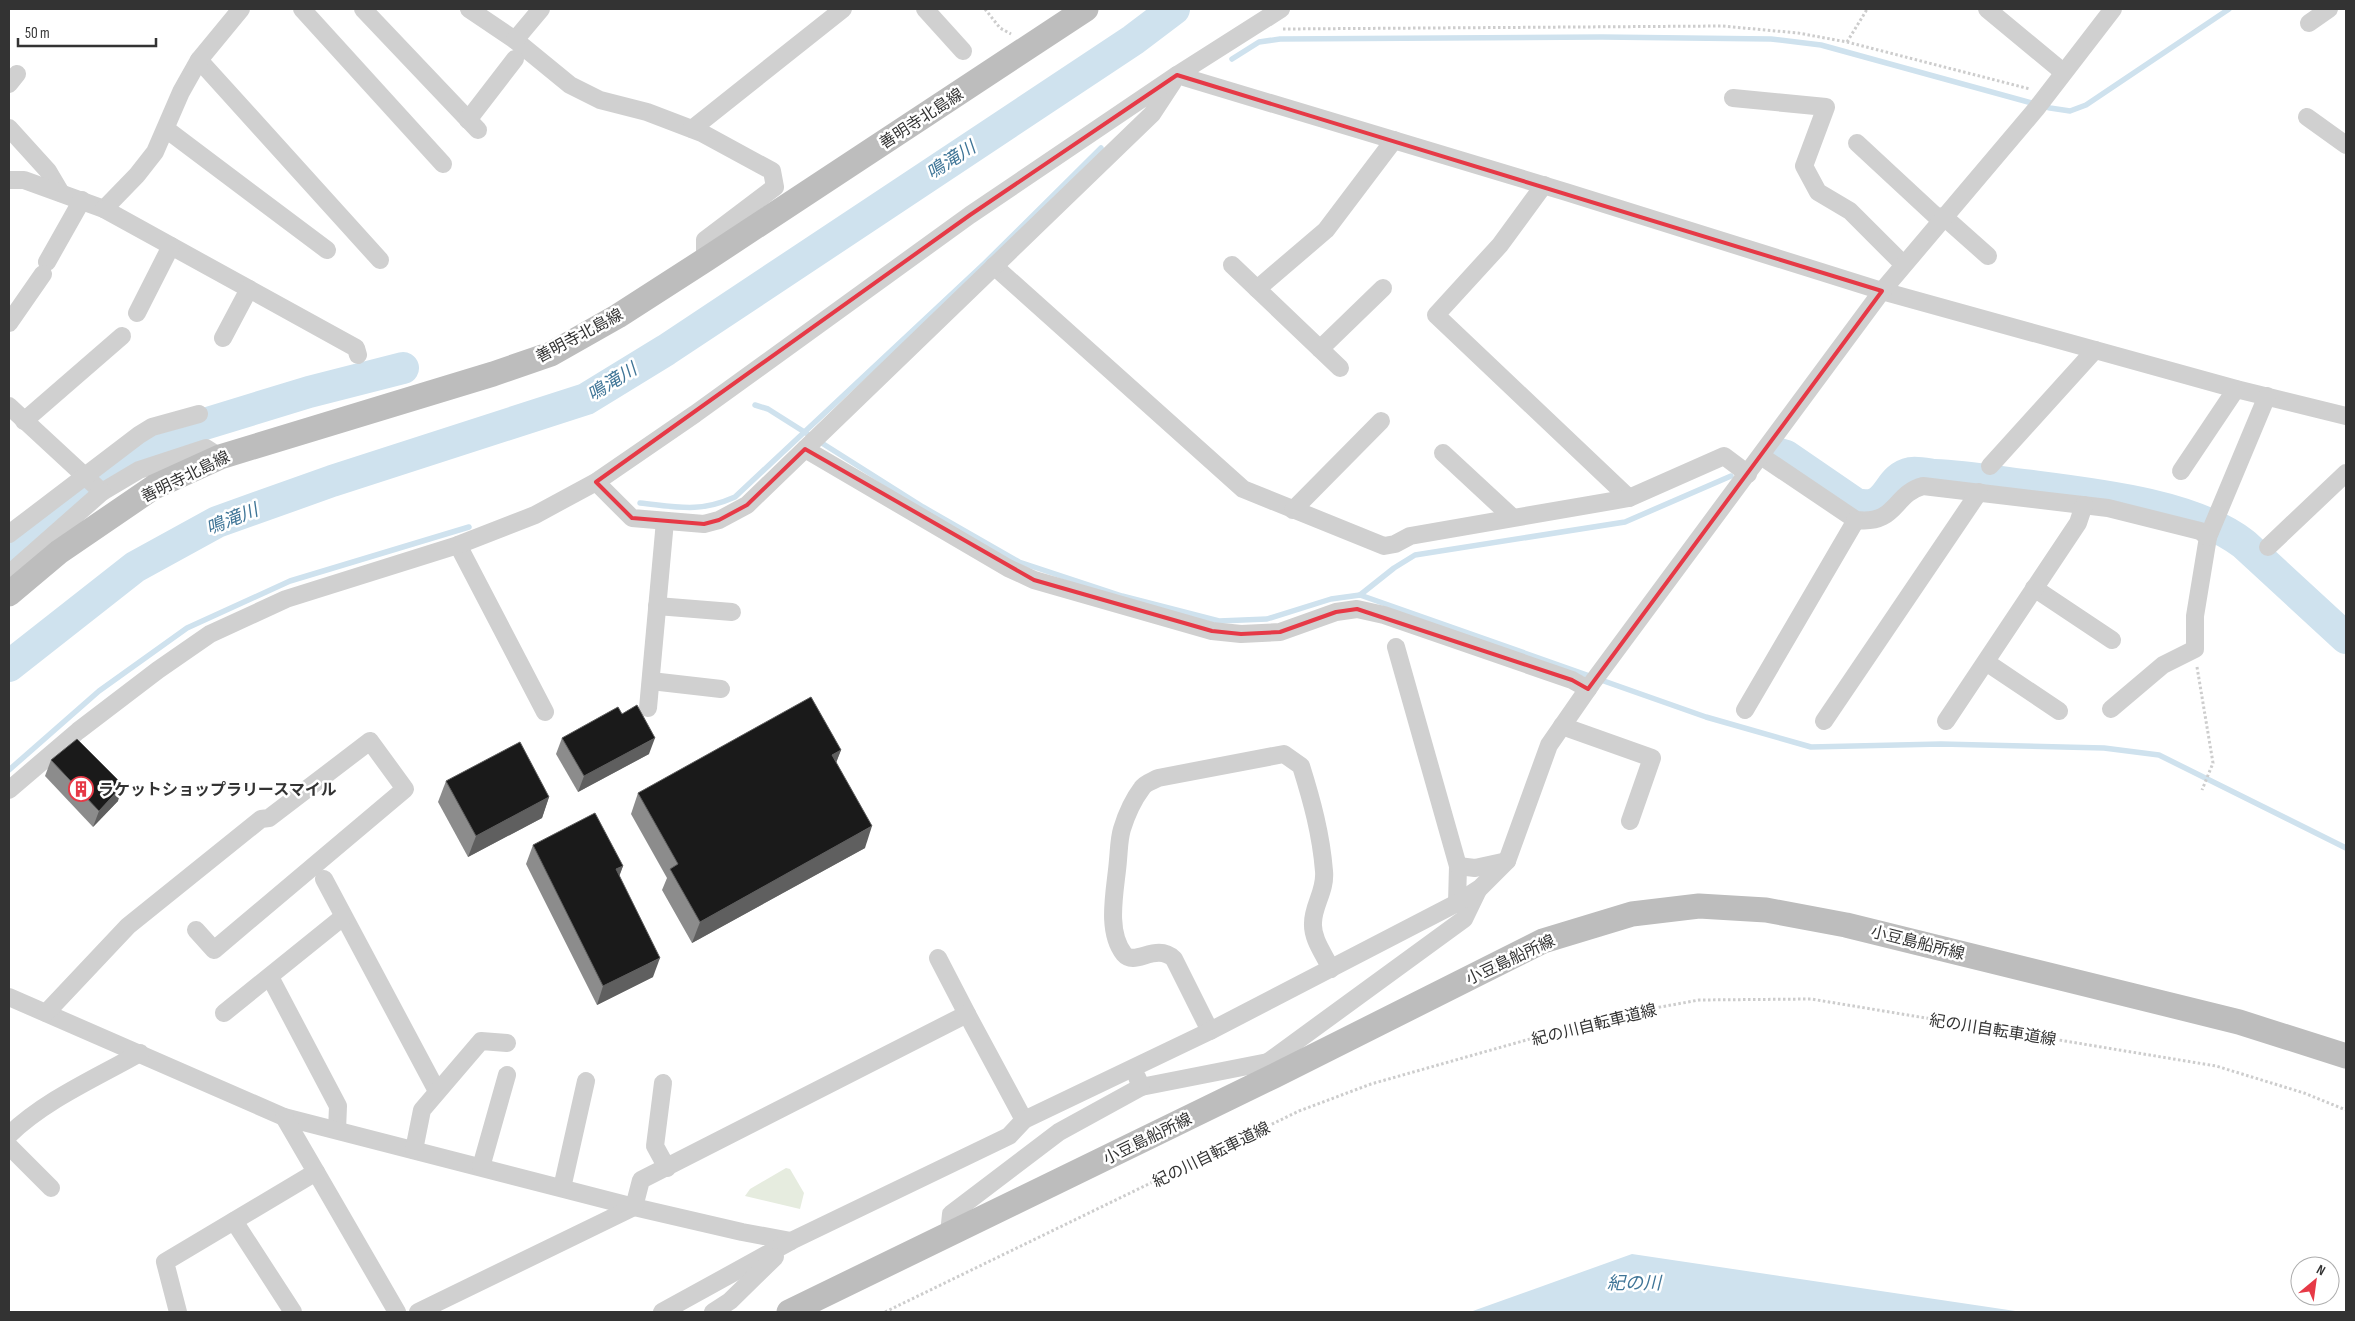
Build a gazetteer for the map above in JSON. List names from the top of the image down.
{
  "streets": {
    "main road": ["善明寺北島線", "小豆島船所線"],
    "path": ["紀の川自転車道線"]
  },
  "water": ["鳴滝川", "紀の川"],
  "places": {
    "building": ["ラケットショップラリースマイル"]
  },
  "scale_bar": "50 m",
  "north": "top right"
}
